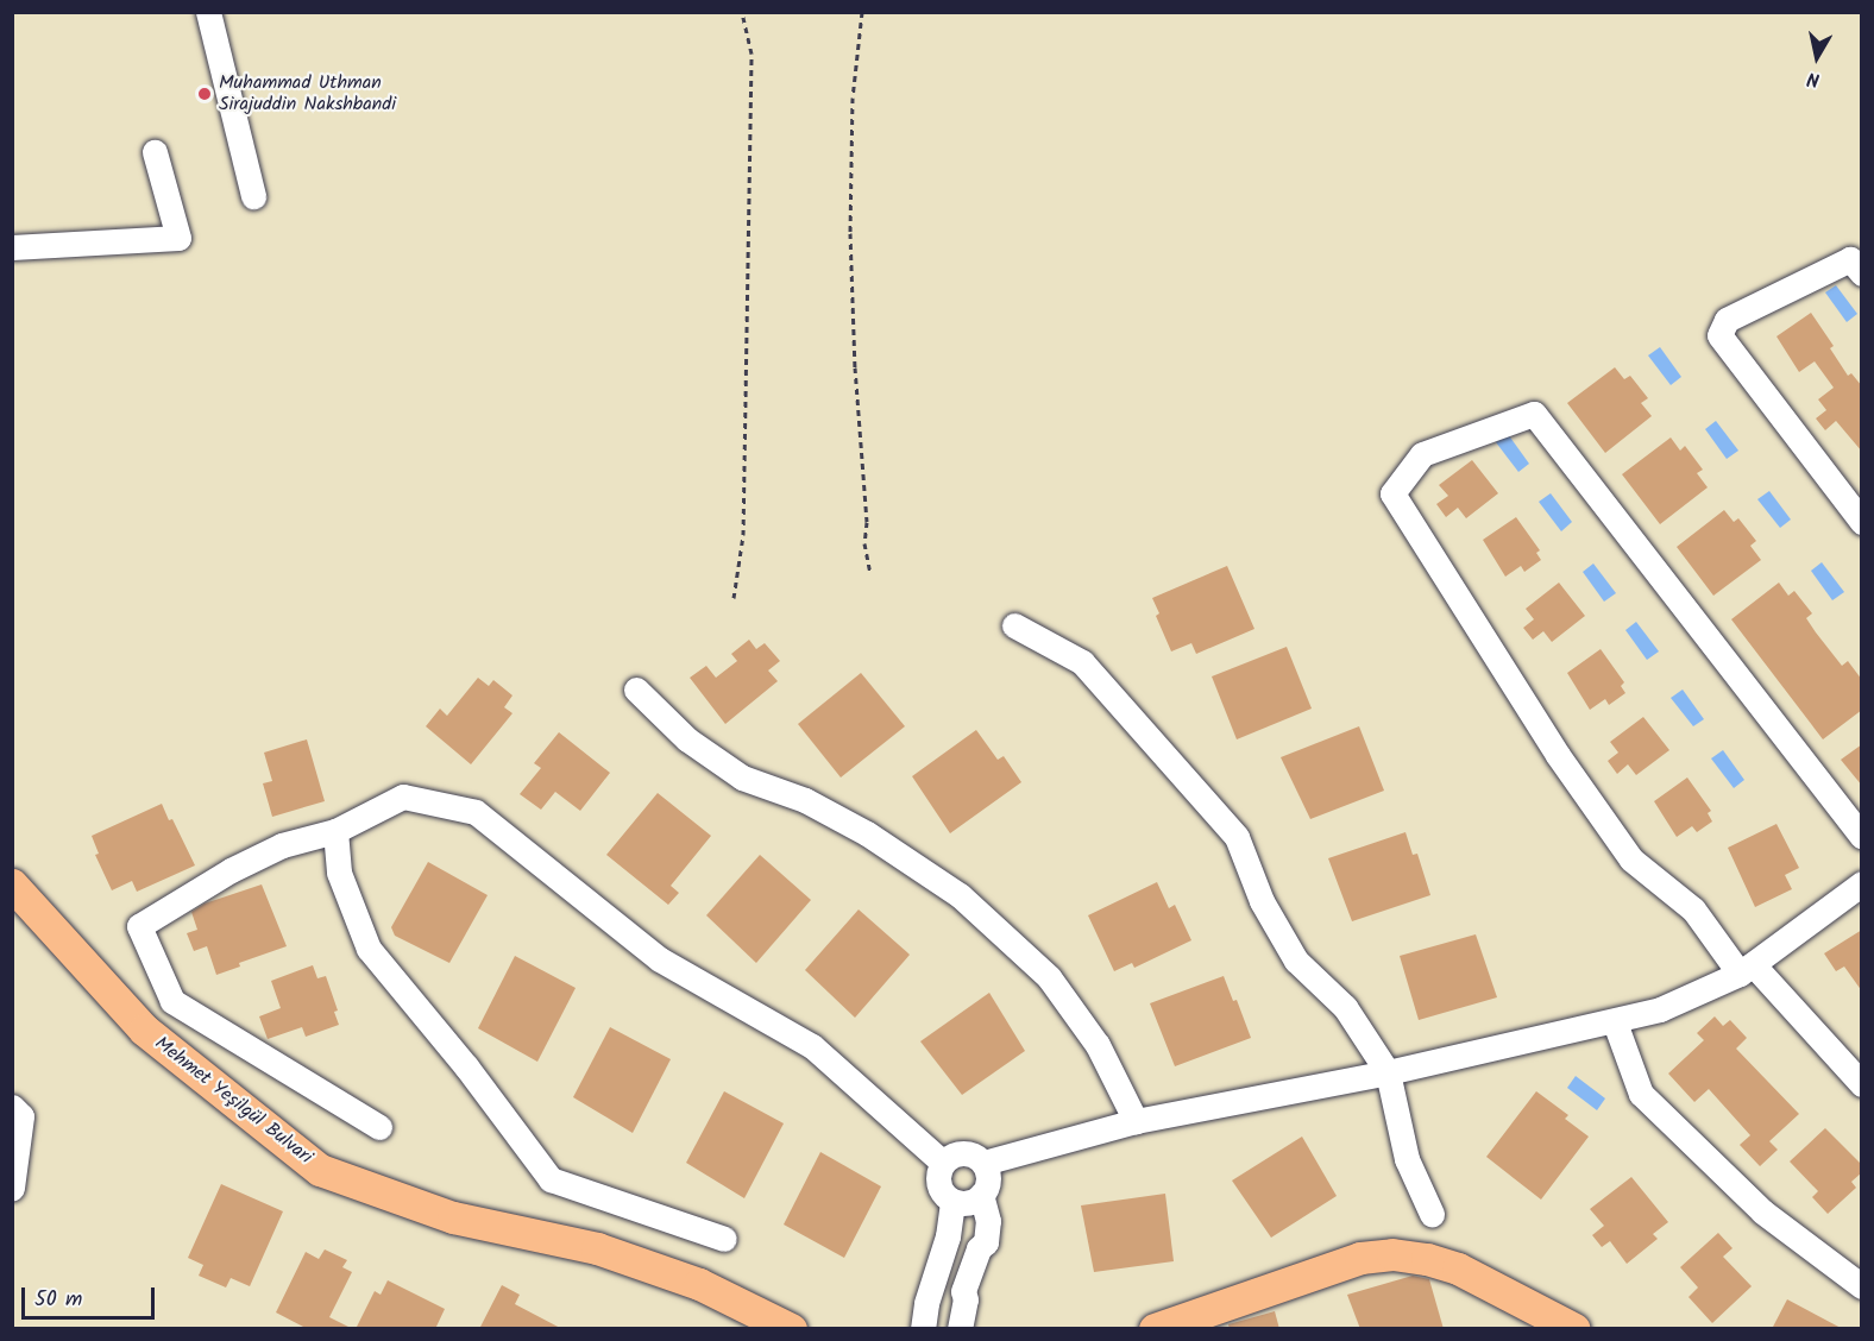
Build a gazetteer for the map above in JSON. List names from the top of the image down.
{
  "streets": {
    "main road": ["Mehmet Yeşilgül Bulvari"]
  },
  "places": ["Muhammad Uthman Sirajuddin Nakshbandi"],
  "scale_bar": "50 m",
  "north": "bottom"
}
